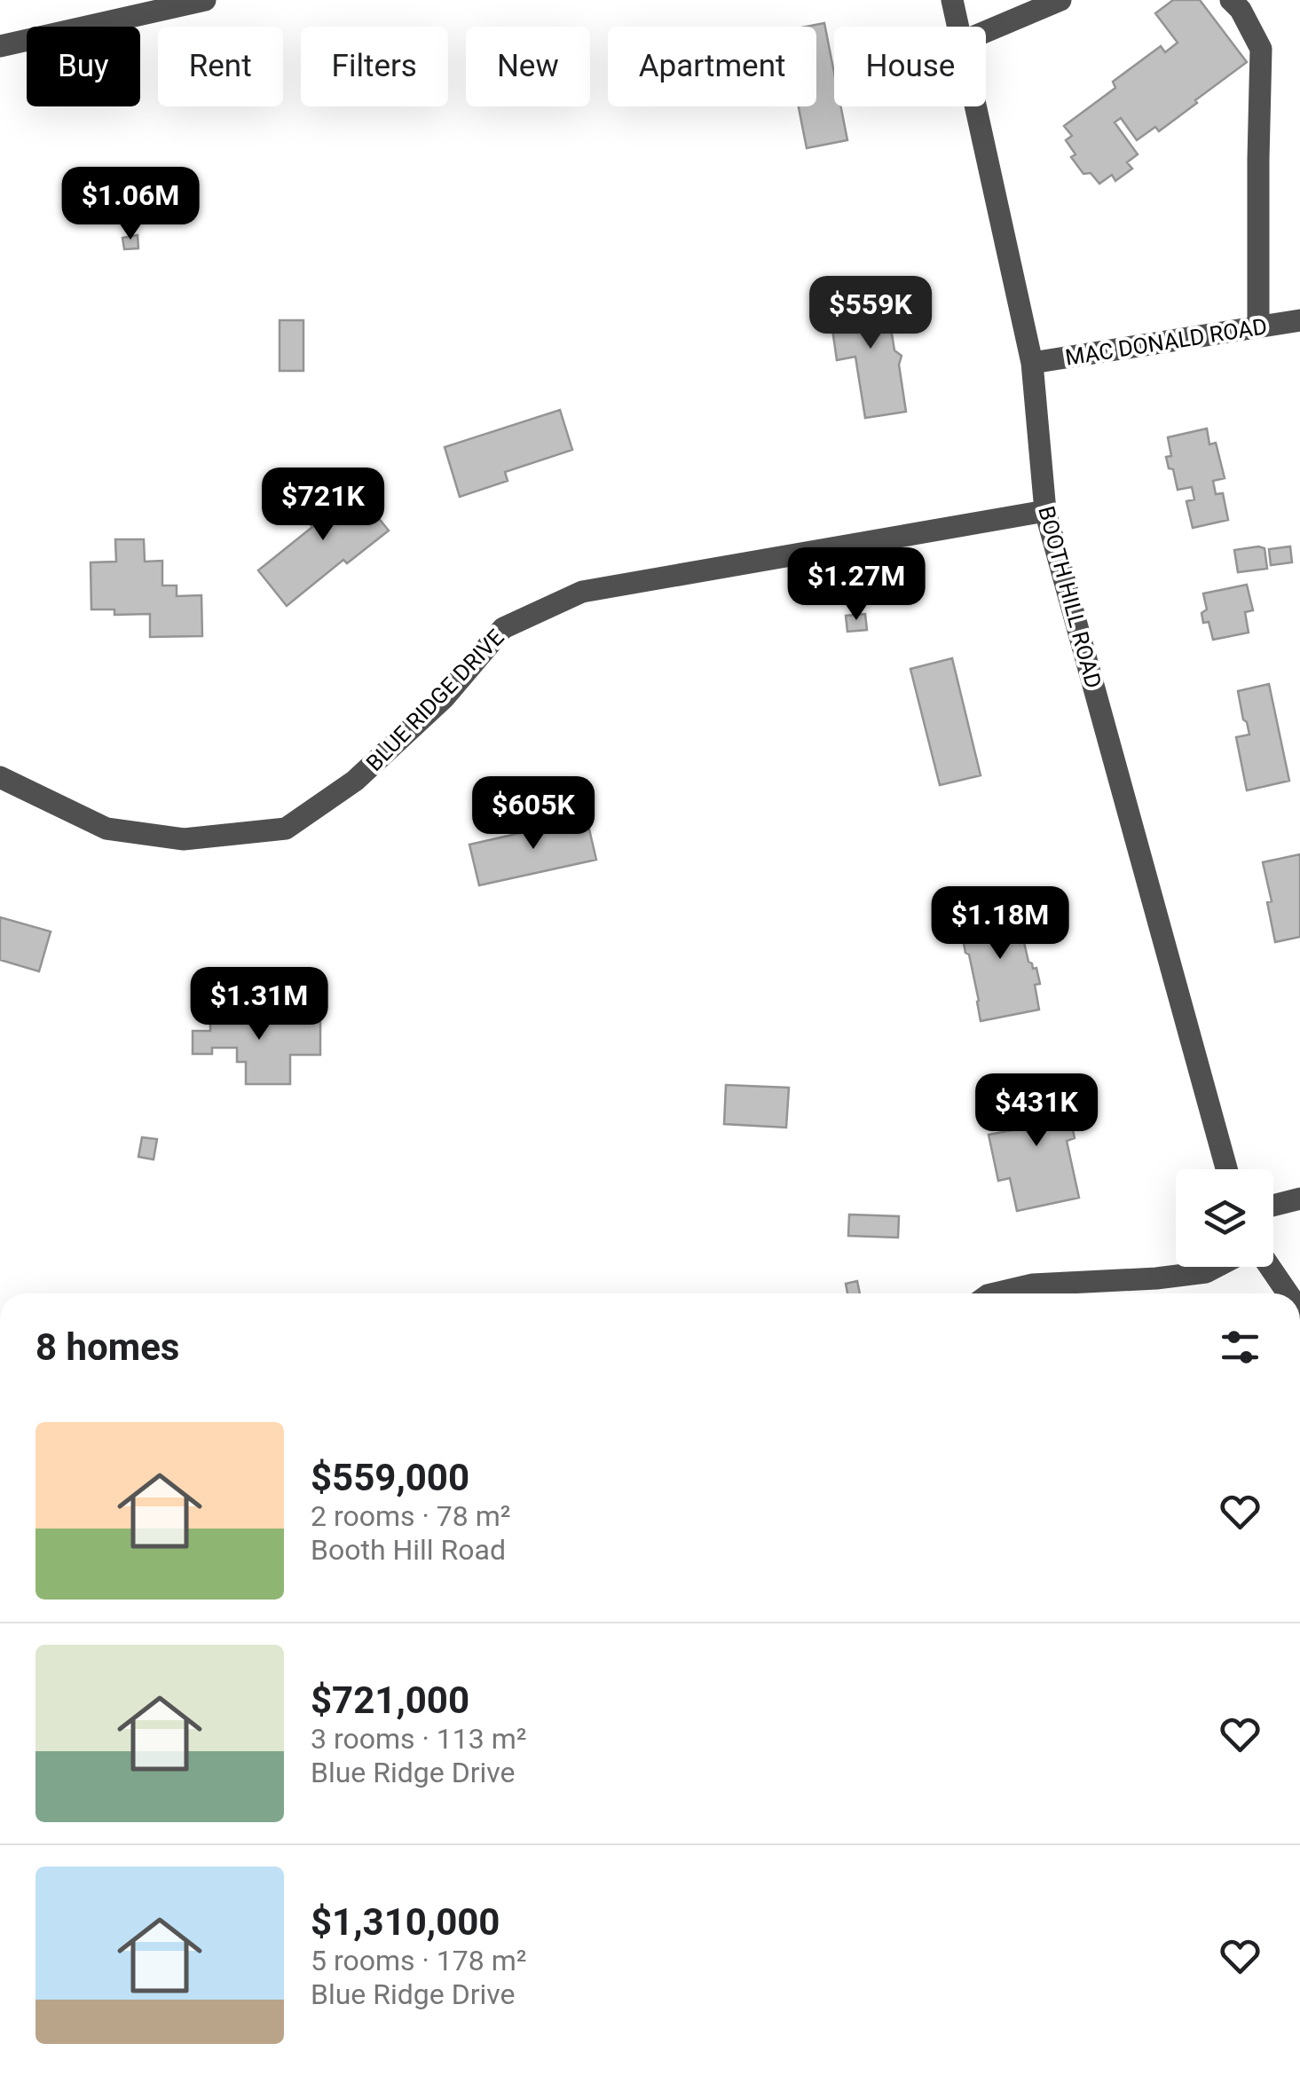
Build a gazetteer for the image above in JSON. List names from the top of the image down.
{
  "streets": {
    "street": ["MAC DONALD ROAD", "BOOTH HILL ROAD", "BLUE RIDGE DRIVE"]
  },
  "crossings": [
    ["MAC DONALD ROAD", "BOOTH HILL ROAD"],
    ["BOOTH HILL ROAD", "BLUE RIDGE DRIVE"]
  ],
  "page": {
    "chip": [
      "Buy",
      "Rent",
      "Filters",
      "New",
      "Apartment",
      "House"
    ],
    "price": [
      "$1.06M",
      "$559K",
      "$721K",
      "$1.27M",
      "$605K",
      "$1.18M",
      "$1.31M",
      "$431K"
    ],
    "heading": "8 homes",
    "list": [
      {
        "name": "$559,000",
        "note": "2 rooms · 78 m² · Booth Hill Road"
      },
      {
        "name": "$721,000",
        "note": "3 rooms · 113 m² · Blue Ridge Drive"
      },
      {
        "name": "$1,310,000",
        "note": "5 rooms · 178 m² · Blue Ridge Drive"
      }
    ]
  }
}
